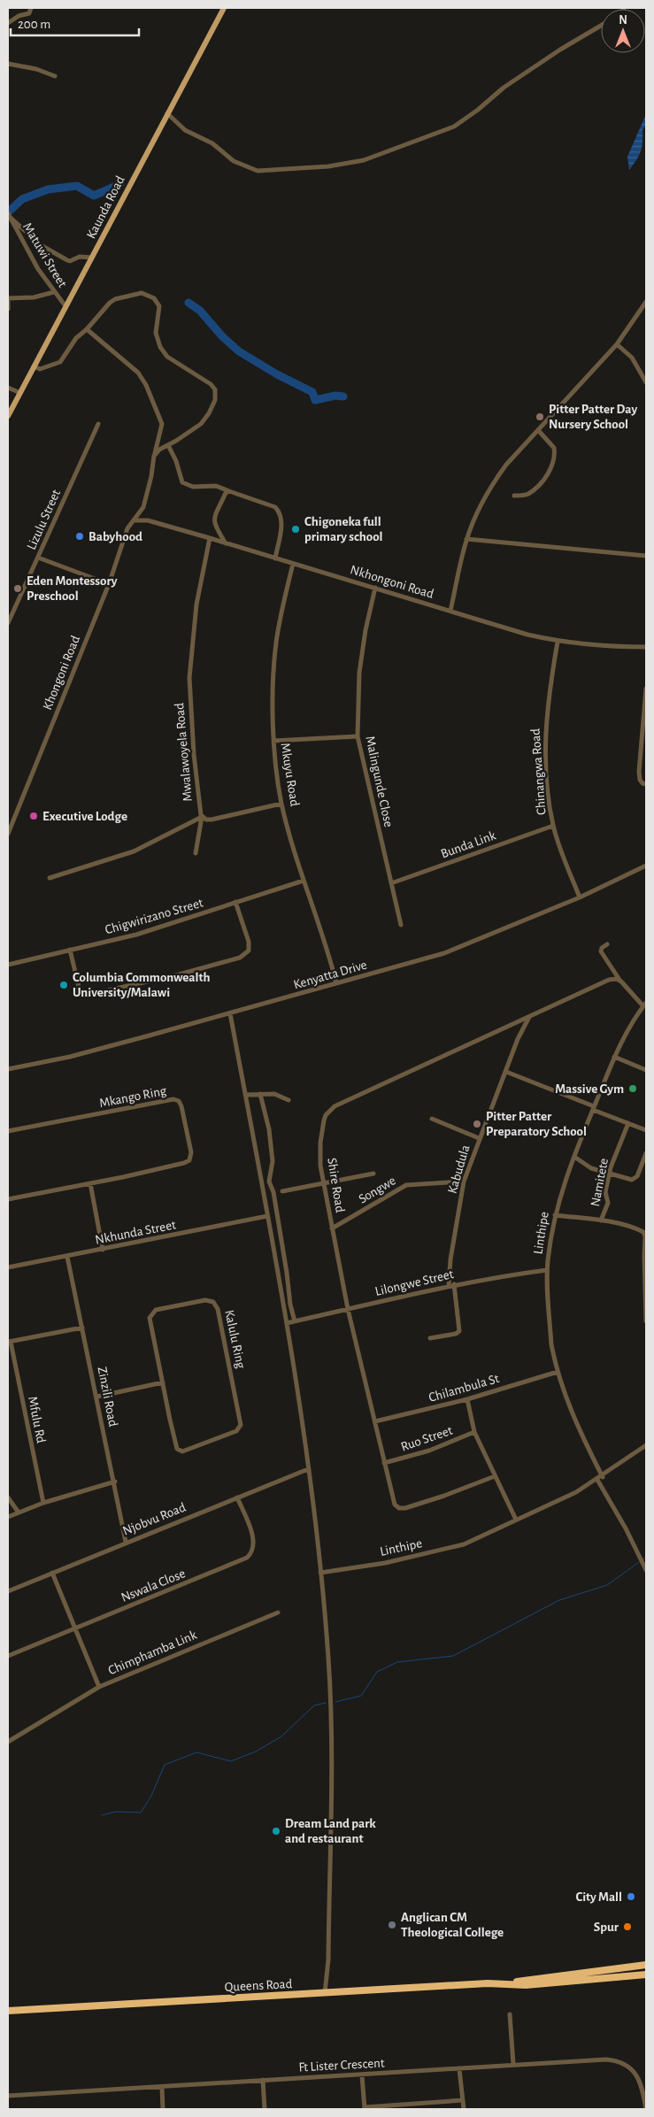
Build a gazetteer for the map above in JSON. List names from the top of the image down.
{
  "streets": {
    "highway": ["Queens Road"],
    "main road": ["Kaunda Road"],
    "street": [
      "Matuwi Street",
      "Lizulu Street",
      "Nkhongoni Road",
      "Khongoni Road",
      "Mwalawoyela Road",
      "Chinangwa Road",
      "Mkuyu Road",
      "Malingunde Close",
      "Bunda Link",
      "Chigwirizano Street",
      "Kenyatta Drive",
      "Mkango Ring",
      "Kabudula",
      "Namitete",
      "Shire Road",
      "Songwe",
      "Nkhunda Street",
      "Linthipe",
      "Lilongwe Street",
      "Kalulu Ring",
      "Chilambula St",
      "Zinzili Road",
      "Mfulu Rd",
      "Ruo Street",
      "Njobvu Road",
      "Nswala Close",
      "Chimphamba Link",
      "Ft Lister Crescent"
    ]
  },
  "crossings": [
    ["Kaunda Road", "Matuwi Street"],
    ["Nkhongoni Road", "Khongoni Road"],
    ["Nkhongoni Road", "Mwalawoyela Road"],
    ["Nkhongoni Road", "Chinangwa Road"],
    ["Nkhongoni Road", "Mkuyu Road"],
    ["Nkhongoni Road", "Malingunde Close"],
    ["Mwalawoyela Road", "Mkuyu Road"],
    ["Chinangwa Road", "Bunda Link"],
    ["Chinangwa Road", "Kenyatta Drive"],
    ["Mkuyu Road", "Chigwirizano Street"],
    ["Mkuyu Road", "Kenyatta Drive"],
    ["Malingunde Close", "Bunda Link"],
    ["Kabudula", "Shire Road"],
    ["Kabudula", "Songwe"],
    ["Kabudula", "Lilongwe Street"],
    ["Shire Road", "Songwe"],
    ["Shire Road", "Lilongwe Street"],
    ["Shire Road", "Chilambula St"],
    ["Shire Road", "Ruo Street"],
    ["Nkhunda Street", "Zinzili Road"],
    ["Linthipe", "Lilongwe Street"],
    ["Linthipe", "Chilambula St"],
    ["Zinzili Road", "Njobvu Road"],
    ["Njobvu Road", "Nswala Close"],
    ["Njobvu Road", "Chimphamba Link"],
    ["Nswala Close", "Chimphamba Link"]
  ],
  "places": [
    "Pitter Patter Day Nursery School",
    "Chigoneka full primary school",
    "Babyhood",
    "Eden Montessory Preschool",
    "Executive Lodge",
    "Columbia Commonwealth University/Malawi",
    "Massive Gym",
    "Pitter Patter Preparatory School",
    "Dream Land park and restaurant",
    "City Mall",
    "Anglican CM Theological College",
    "Spur"
  ],
  "scale_bar": "200 m",
  "north": "top"
}
